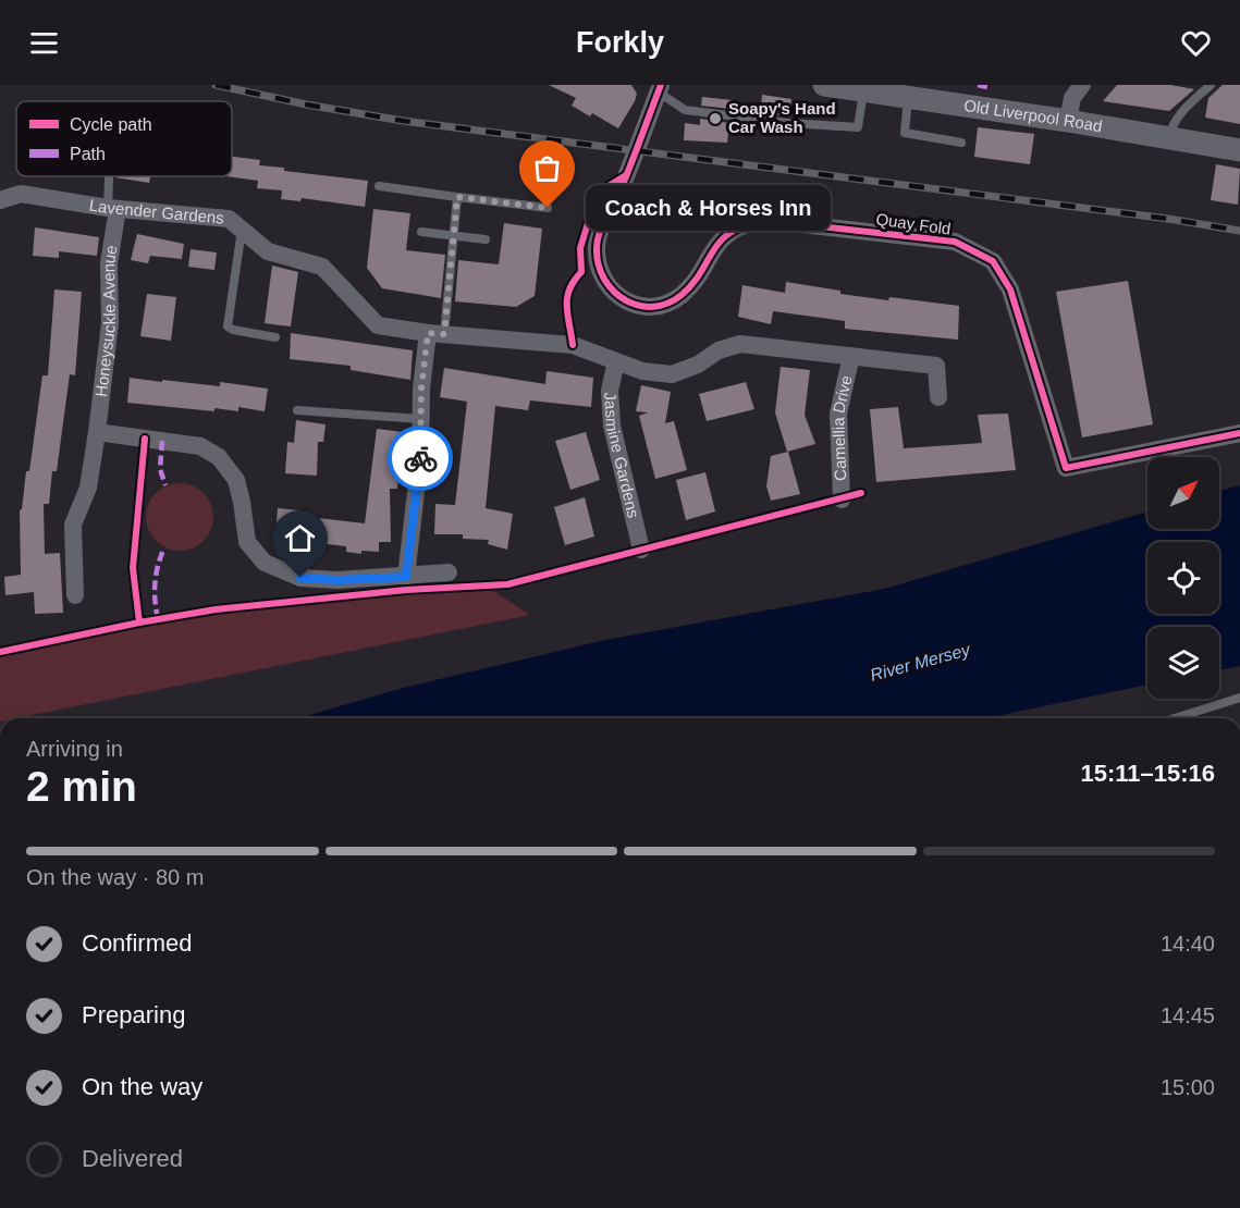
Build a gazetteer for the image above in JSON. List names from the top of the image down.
{
  "streets": {
    "street": [
      "Old Liverpool Road",
      "Lavender Gardens",
      "Quay Fold",
      "Honeysuckle Avenue",
      "Camellia Drive",
      "Jasmine Gardens"
    ]
  },
  "crossings": [
    ["Lavender Gardens", "Honeysuckle Avenue"],
    ["Lavender Gardens", "Camellia Drive"],
    ["Lavender Gardens", "Jasmine Gardens"]
  ],
  "water": ["River Mersey"],
  "places": ["Soapy's Hand Car Wash", "Coach & Horses Inn"],
  "legend": ["Cycle path", "Path"],
  "north": "top right",
  "page": {
    "header": "Forkly",
    "bubble": "Coach & Horses Inn",
    "heading": ["2 min", "Arriving in", "15:11–15:16"],
    "bar": "On the way · 80 m",
    "list": [
      ["Confirmed", "14:40"],
      ["Preparing", "14:45"],
      ["On the way", "15:00"],
      "Delivered"
    ]
  }
}
